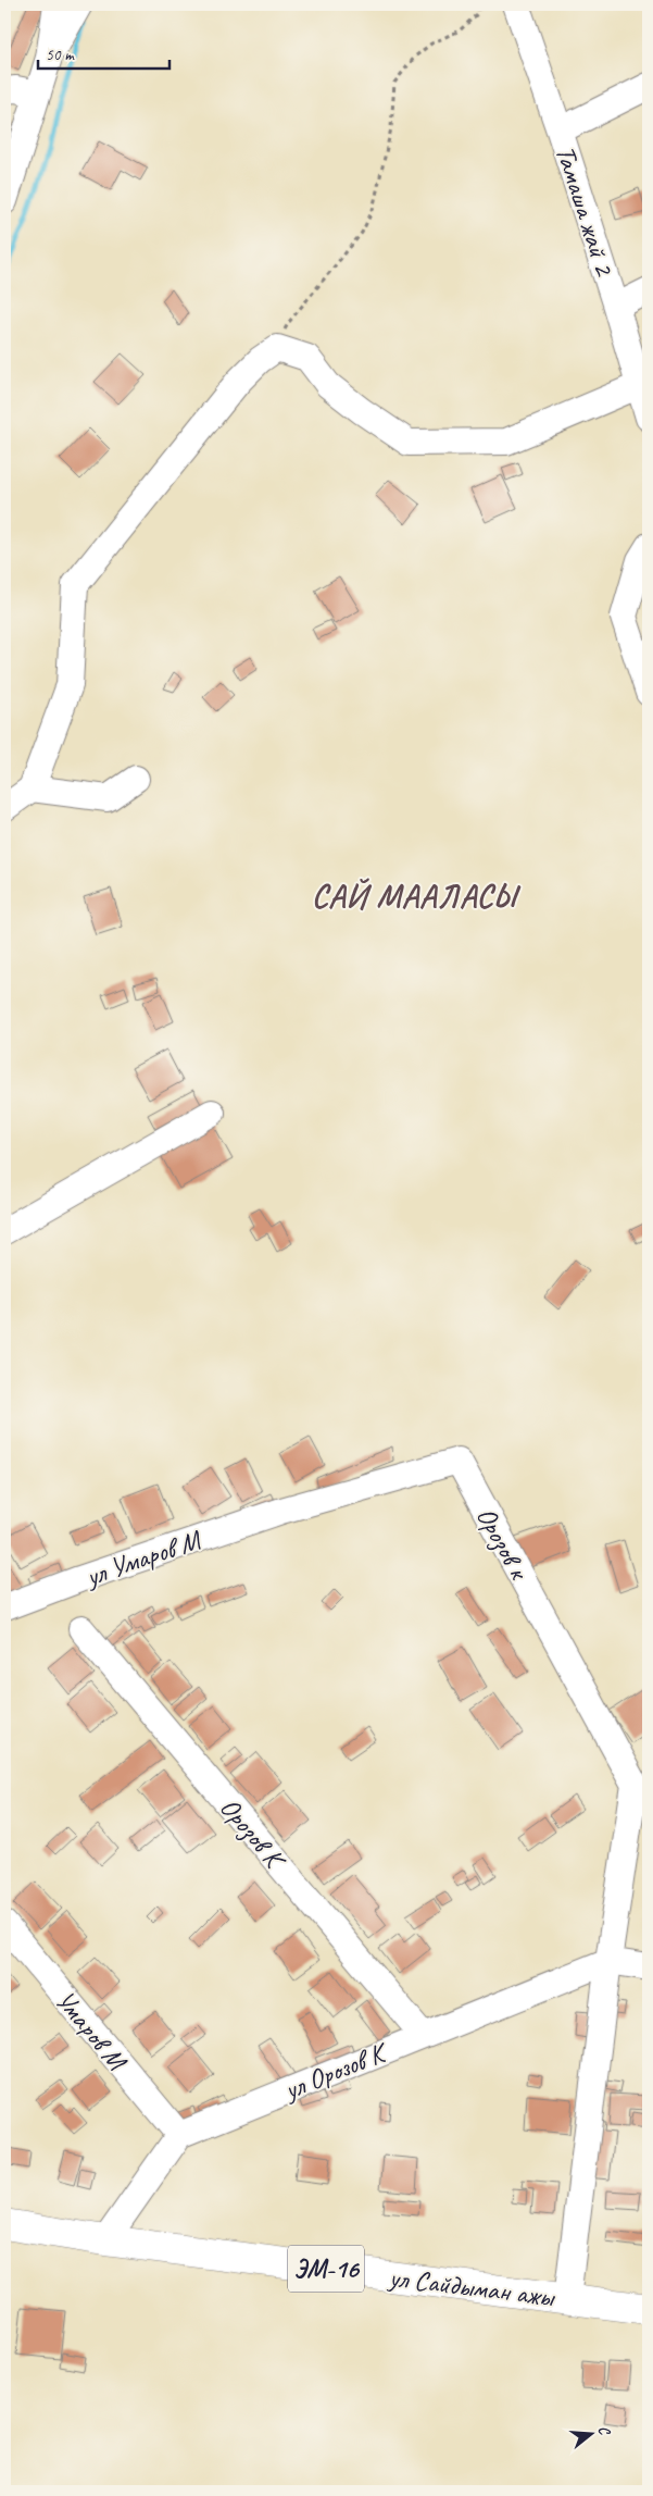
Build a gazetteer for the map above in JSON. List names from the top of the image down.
{
  "streets": {
    "highway": ["ЭМ-16", "ул Сайдыман ажы"],
    "street": [
      "Тамаша жай 2",
      "Орозов к",
      "ул Умаров М",
      "Орозов К",
      "Умаров М",
      "ул Орозов К"
    ]
  },
  "crossings": [
    ["Орозов к", "ул Умаров М"],
    ["Орозов к", "ул Орозов К"],
    ["Орозов К", "ул Орозов К"],
    ["Умаров М", "ул Орозов К"]
  ],
  "districts": ["САЙ МААЛАСЫ"],
  "scale_bar": "50 m",
  "north": "right"
}
